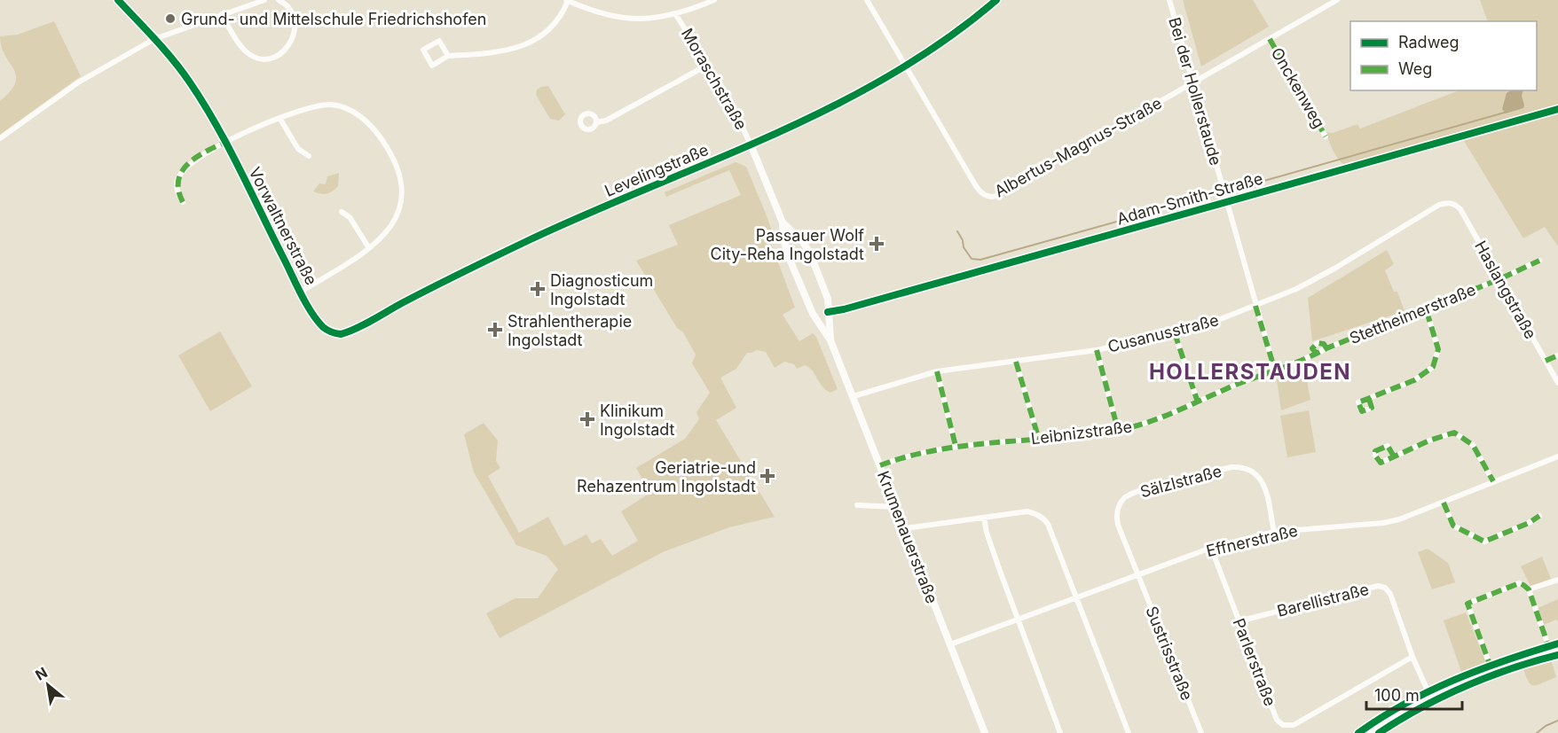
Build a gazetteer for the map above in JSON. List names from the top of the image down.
{
  "streets": {
    "street": [
      "Moraschstraße",
      "Onckenweg",
      "Bei der Hollerstaude",
      "Albertus-Magnus-Straße",
      "Levelingstraße",
      "Adam-Smith-Straße",
      "Vorwaltnerstraße",
      "Haslangstraße",
      "Stettheimerstraße",
      "Cusanusstraße",
      "Leibnizstraße",
      "Sälzlstraße",
      "Krumenauerstraße",
      "Effnerstraße",
      "Barellistraße",
      "Sustrisstraße",
      "Parlerstraße"
    ]
  },
  "crossings": [
    ["Moraschstraße", "Levelingstraße"],
    ["Moraschstraße", "Krumenauerstraße"],
    ["Bei der Hollerstaude", "Albertus-Magnus-Straße"],
    ["Bei der Hollerstaude", "Adam-Smith-Straße"],
    ["Bei der Hollerstaude", "Stettheimerstraße"],
    ["Bei der Hollerstaude", "Cusanusstraße"],
    ["Bei der Hollerstaude", "Leibnizstraße"],
    ["Albertus-Magnus-Straße", "Levelingstraße"],
    ["Levelingstraße", "Vorwaltnerstraße"],
    ["Levelingstraße", "Krumenauerstraße"],
    ["Adam-Smith-Straße", "Krumenauerstraße"],
    ["Haslangstraße", "Stettheimerstraße"],
    ["Haslangstraße", "Cusanusstraße"],
    ["Stettheimerstraße", "Leibnizstraße"],
    ["Cusanusstraße", "Krumenauerstraße"],
    ["Leibnizstraße", "Krumenauerstraße"],
    ["Sälzlstraße", "Effnerstraße"],
    ["Sälzlstraße", "Sustrisstraße"],
    ["Krumenauerstraße", "Effnerstraße"],
    ["Effnerstraße", "Sustrisstraße"],
    ["Effnerstraße", "Parlerstraße"],
    ["Barellistraße", "Parlerstraße"]
  ],
  "districts": ["HOLLERSTAUDEN"],
  "places": {
    "other": ["Grund- und Mittelschule Friedrichshofen"],
    "health": [
      "Passauer Wolf City-Reha Ingolstadt",
      "Diagnosticum Ingolstadt",
      "Strahlentherapie Ingolstadt",
      "Klinikum Ingolstadt",
      "Geriatrie-und Rehazentrum Ingolstadt"
    ]
  },
  "legend": ["Radweg", "Weg"],
  "scale_bar": "100 m",
  "north": "top left"
}
